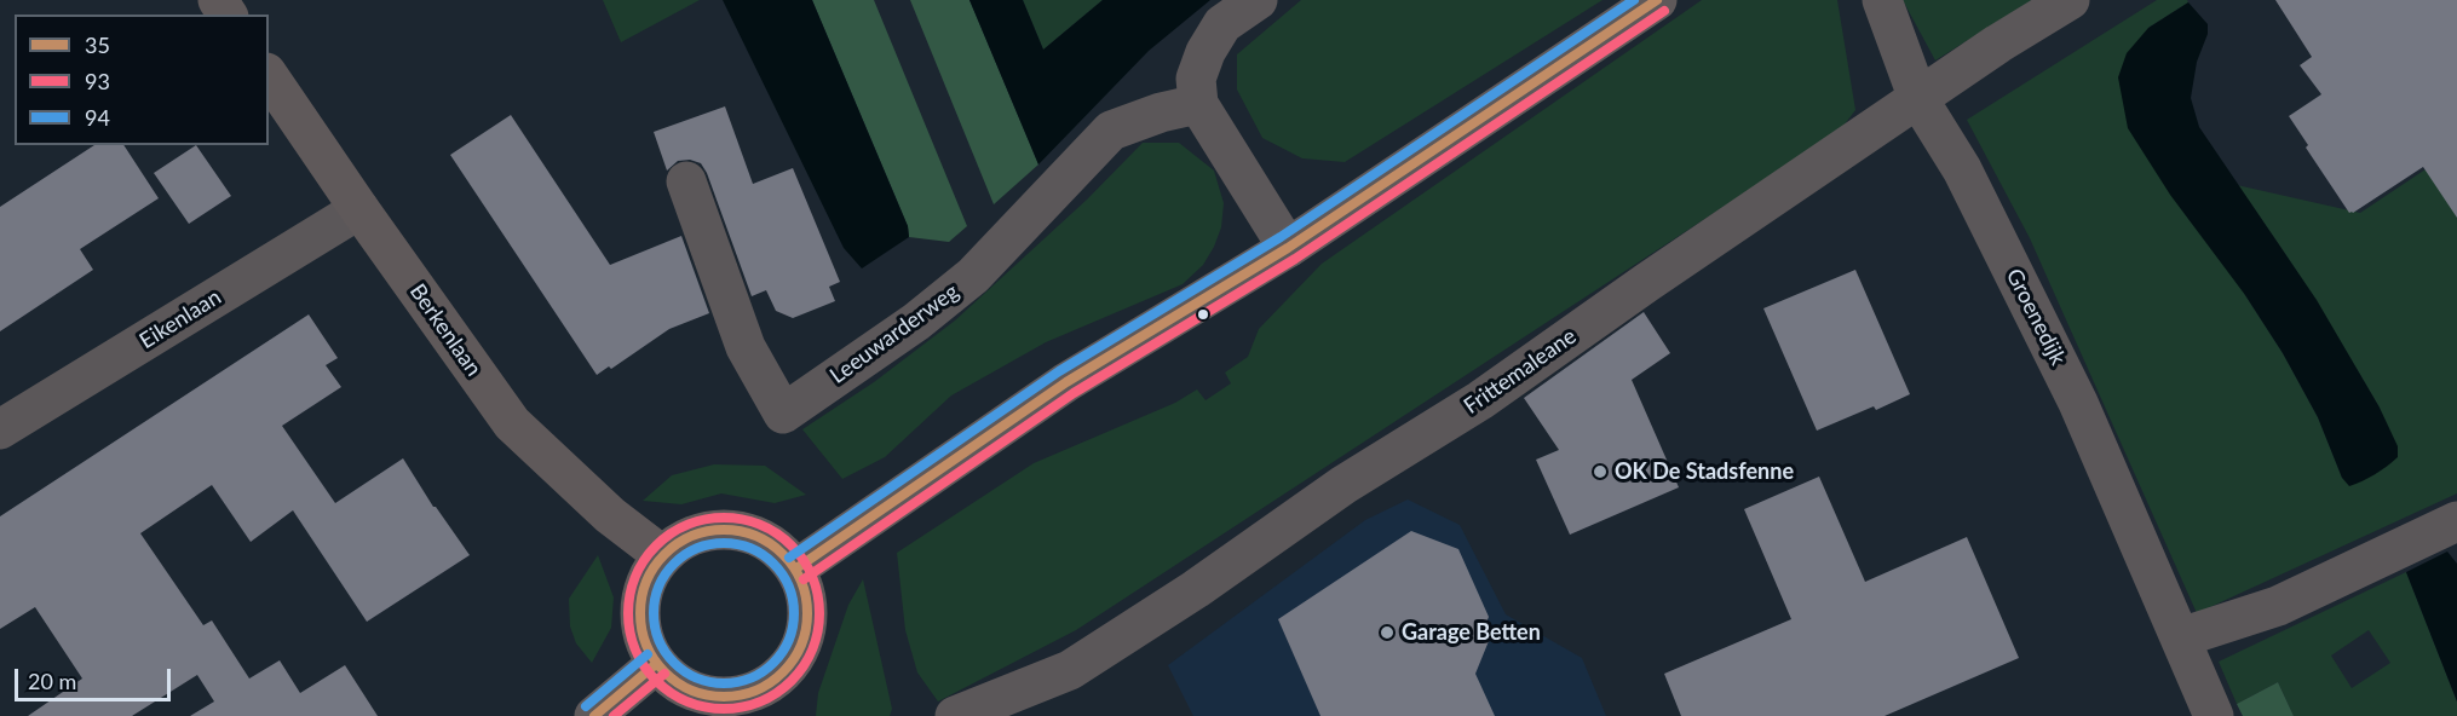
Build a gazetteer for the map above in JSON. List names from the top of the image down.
{
  "streets": {
    "main road": ["Berkenlaan"],
    "street": [
      "Groenedijk",
      "Eikenlaan",
      "Leeuwarderweg",
      "Frittemaleane"
    ]
  },
  "crossings": [
    ["Groenedijk", "Frittemaleane"],
    ["Eikenlaan", "Berkenlaan"]
  ],
  "places": ["OK De Stadsfenne", "Garage Betten"],
  "lines": ["transit line 35", "transit line 94", "transit line 93"],
  "legend": ["35", "93", "94"],
  "scale_bar": "20 m"
}
